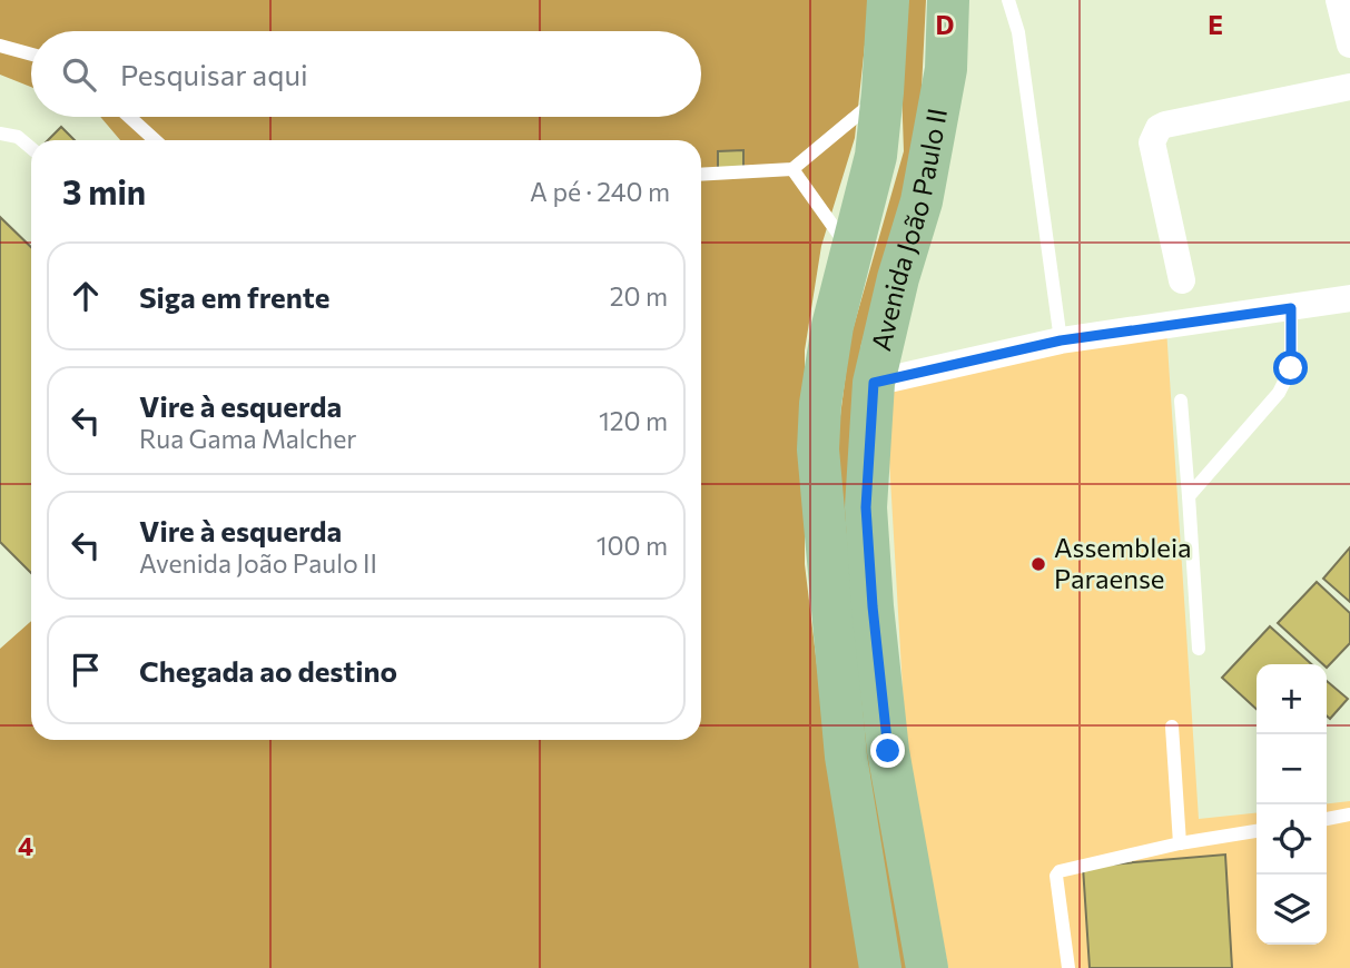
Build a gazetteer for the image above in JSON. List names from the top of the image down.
{
  "streets": {
    "main road": ["Avenida João Paulo II"]
  },
  "places": ["Assembleia Paraense"],
  "page": {
    "search": "Pesquisar aqui",
    "heading": ["3 min", "A pé · 240 m"],
    "list": [
      ["Siga em frente", "20 m"],
      ["Vire à esquerda", "Rua Gama Malcher", "120 m"],
      ["Vire à esquerda", "Avenida João Paulo II", "100 m"],
      "Chegada ao destino"
    ],
    "map_buttons": ["+", "−"]
  },
  "grid": {
    "columns": ["D", "E"],
    "rows": ["4"]
  }
}
